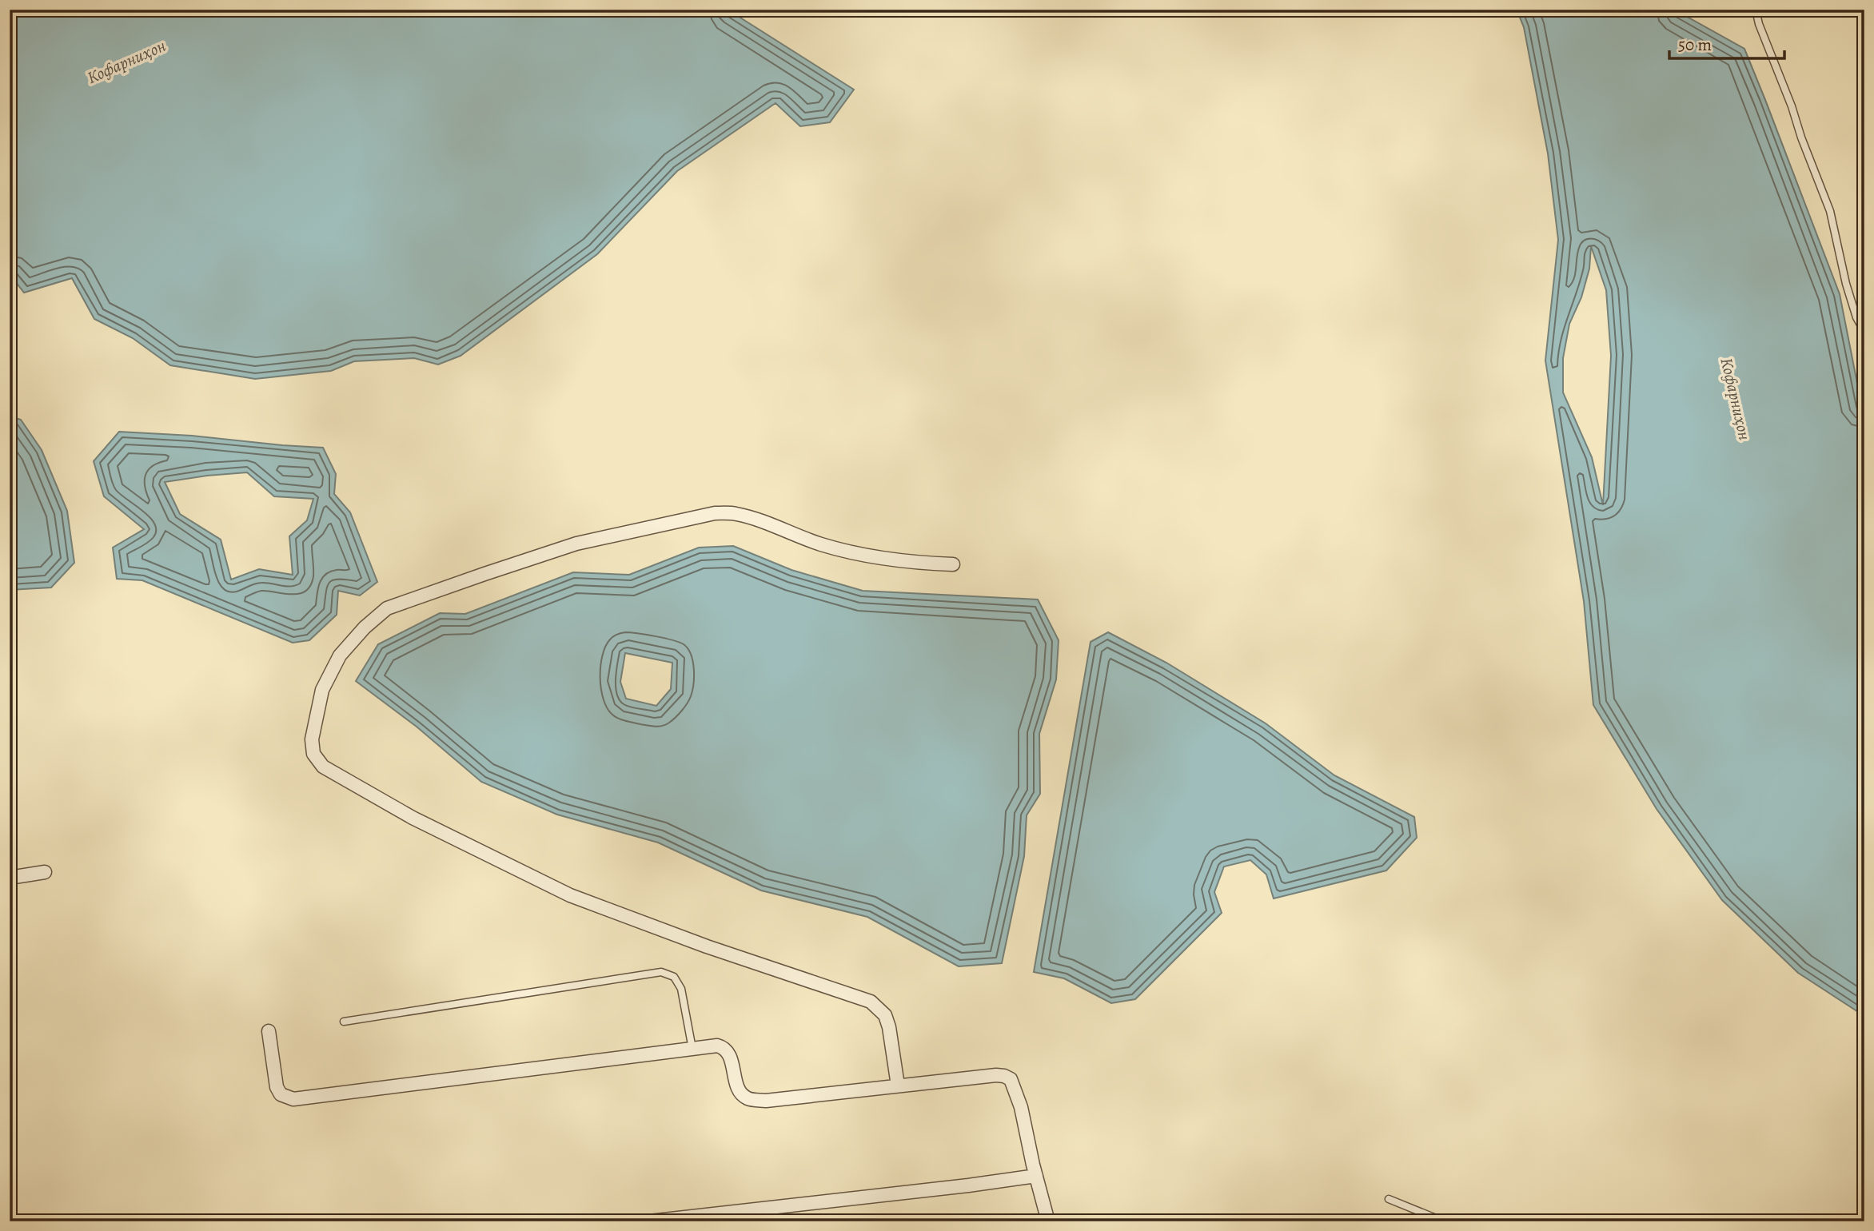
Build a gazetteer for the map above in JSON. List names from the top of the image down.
{
  "water": ["Кофарниҳон"],
  "scale_bar": "50 m"
}
